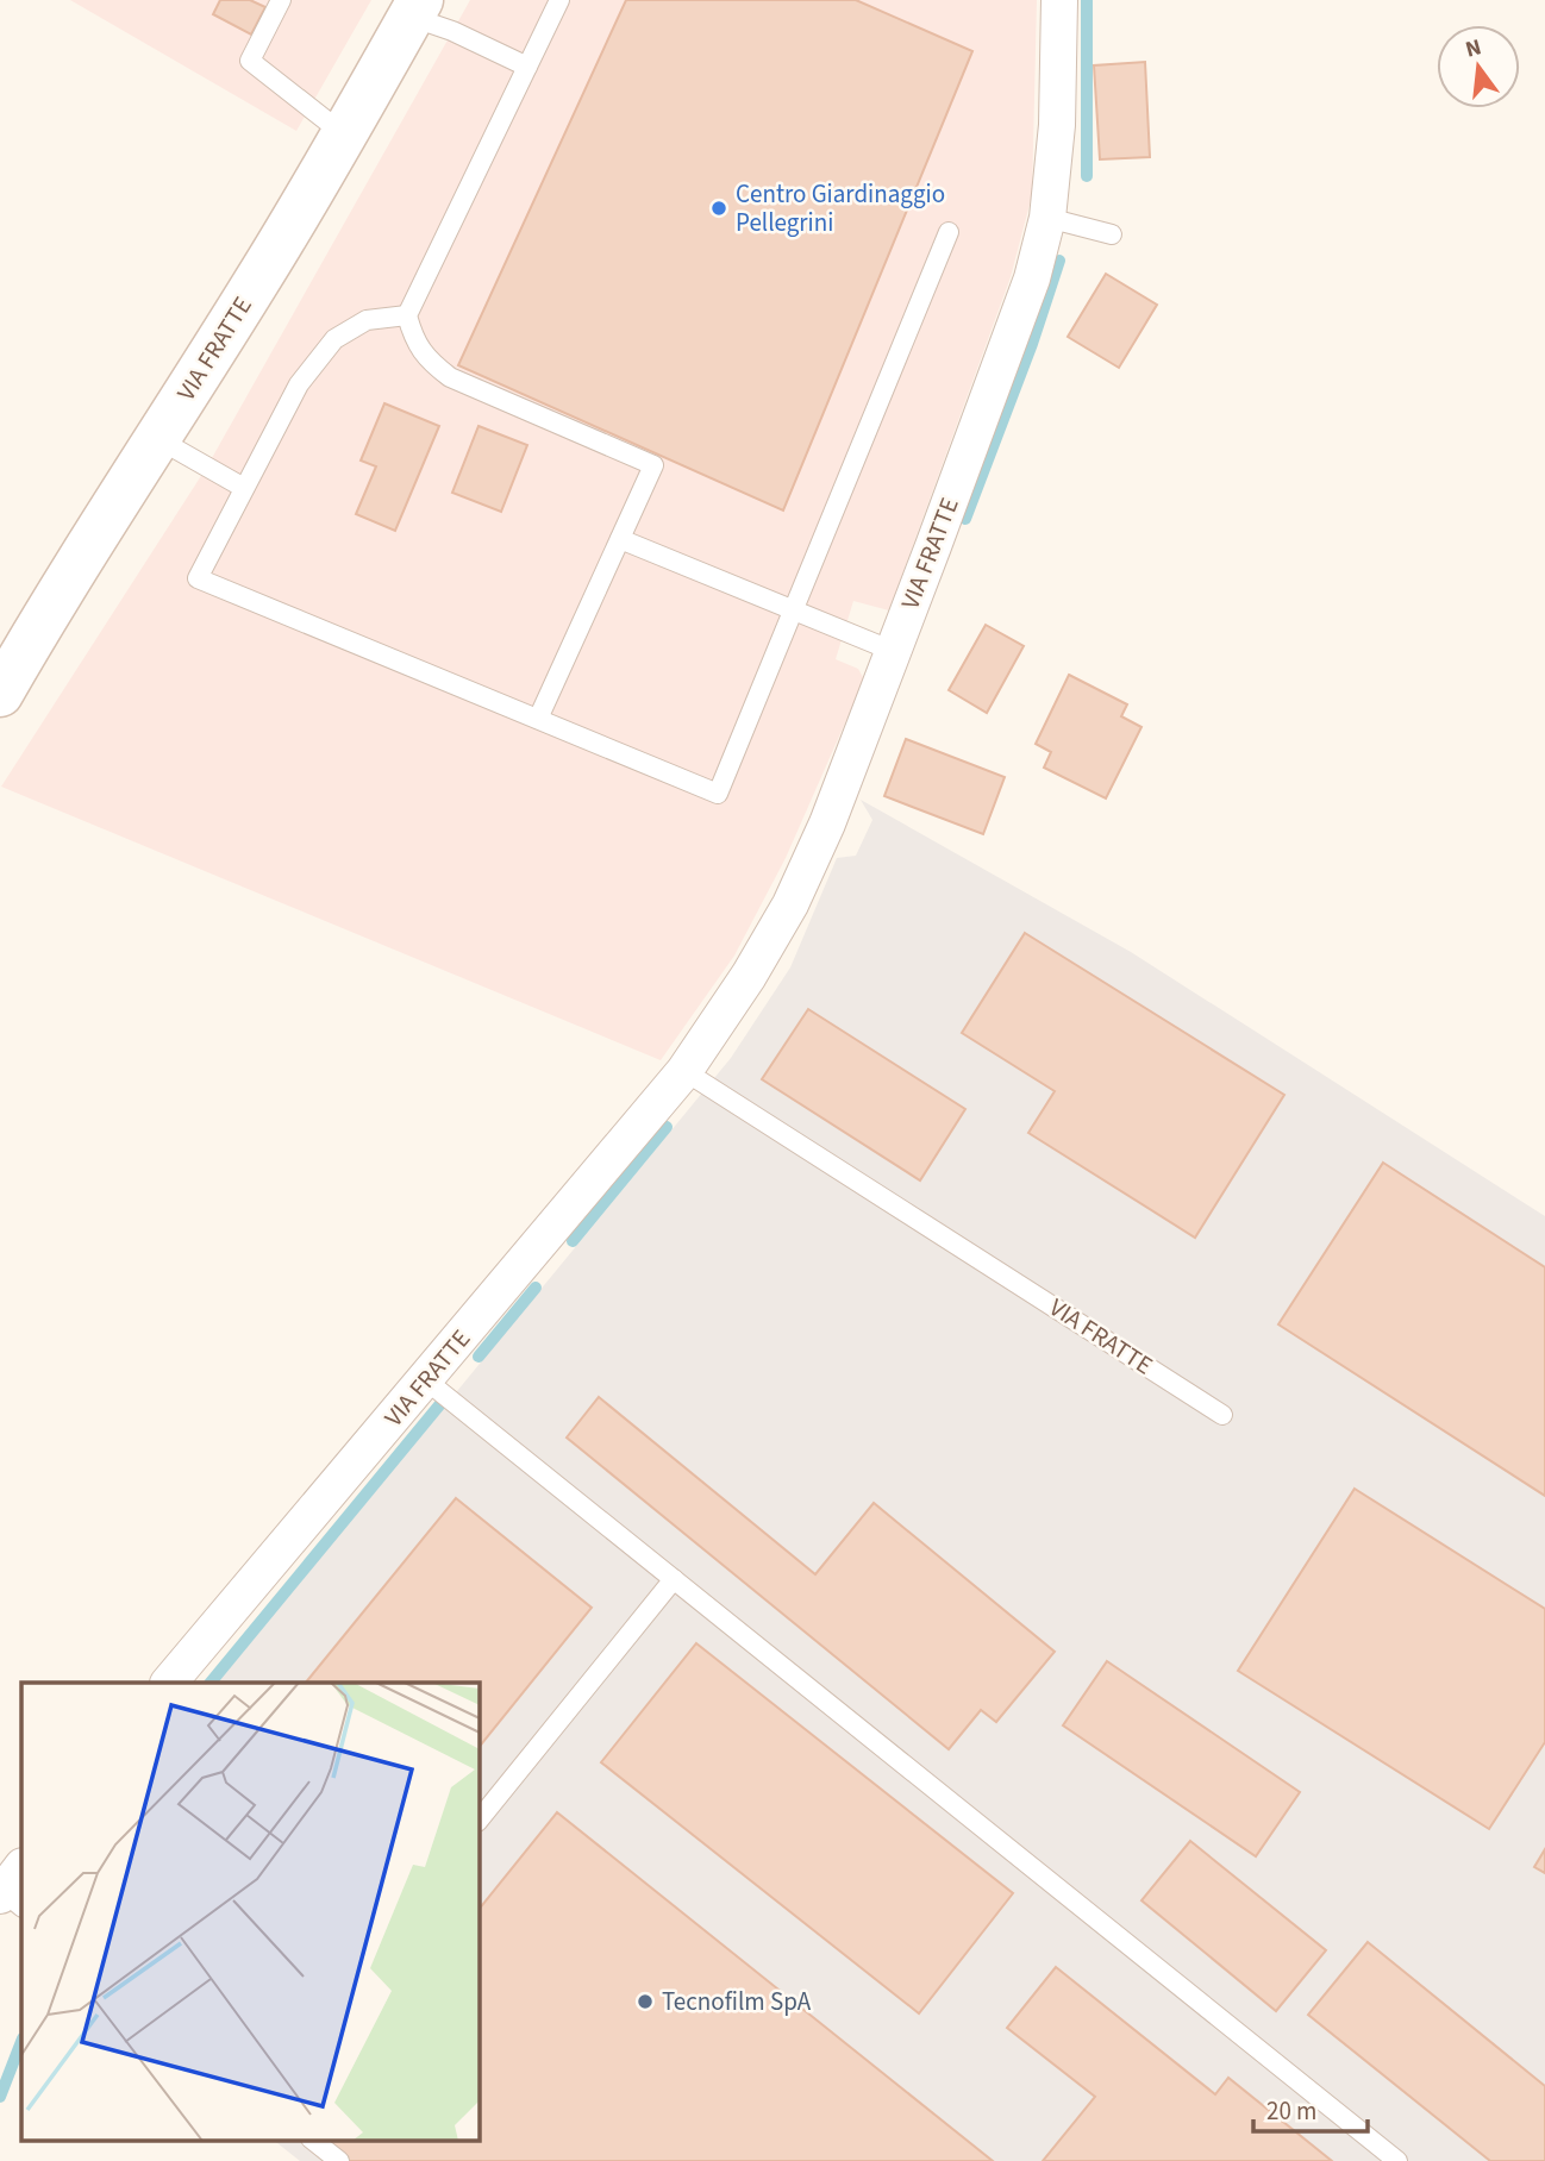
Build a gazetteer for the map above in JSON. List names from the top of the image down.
{
  "streets": {
    "main road": ["VIA FRATTE"]
  },
  "places": ["Centro Giardinaggio Pellegrini", "Tecnofilm SpA"],
  "scale_bar": "20 m",
  "north": "top"
}
